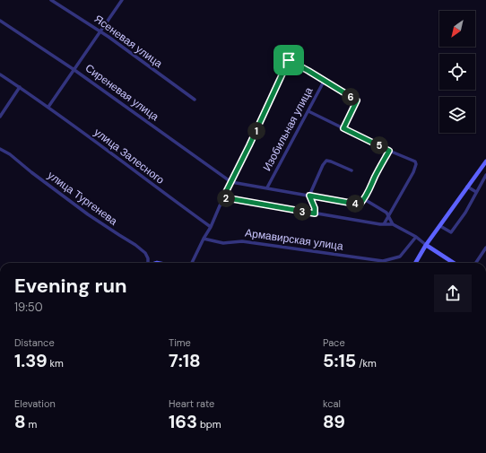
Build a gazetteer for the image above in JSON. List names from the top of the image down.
{
  "streets": {
    "street": [
      "Ясеневая улица",
      "Сиреневая улица",
      "Изобильная улица",
      "улица Залесного",
      "улица Тургенева",
      "Армавирская улица"
    ]
  },
  "north": "bottom left",
  "page": {
    "pins": [
      "6",
      "1",
      "5",
      "2",
      "4",
      "3"
    ],
    "heading": ["Evening run", "19:50"],
    "stats": [
      ["Distance", "1.39 km"],
      ["Time", "7:18"],
      ["Pace", "5:15 /km"],
      ["Elevation", "8 m"],
      ["Heart rate", "163 bpm"],
      ["kcal", "89"]
    ]
  }
}
